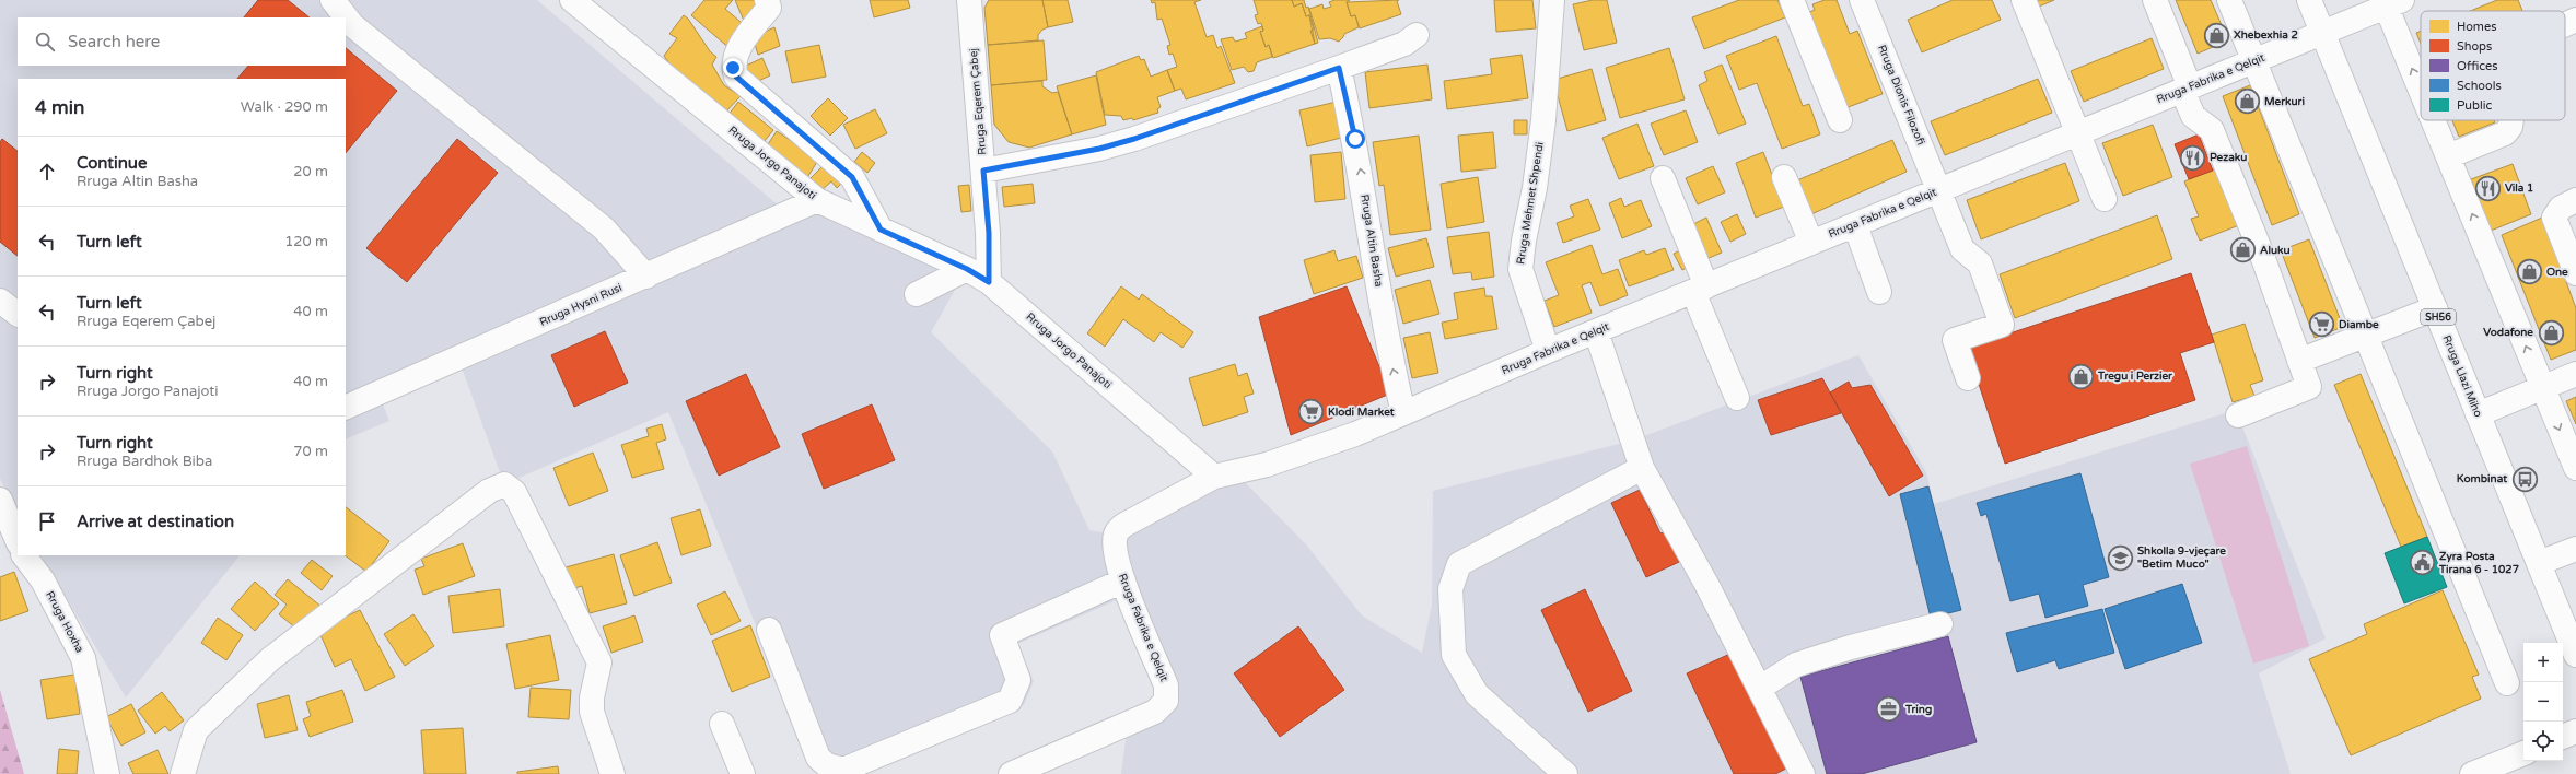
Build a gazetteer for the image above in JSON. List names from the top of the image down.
{
  "streets": {
    "street": [
      "Rruga Fabrika e Qelqit",
      "Rruga Dionis Filozofi",
      "Rruga Eqerem Çabej",
      "Rruga Jorgo Panajoti",
      "Rruga Mehmet Shpendi",
      "Rruga Altin Basha",
      "Rruga Hysni Rusi",
      "SH56",
      "Rruga Llazi Miho",
      "Rruga Hoxha"
    ]
  },
  "crossings": [
    ["Rruga Fabrika e Qelqit", "Rruga Dionis Filozofi"],
    ["Rruga Fabrika e Qelqit", "Rruga Jorgo Panajoti"],
    ["Rruga Fabrika e Qelqit", "Rruga Mehmet Shpendi"],
    ["Rruga Fabrika e Qelqit", "Rruga Altin Basha"],
    ["Rruga Fabrika e Qelqit", "Rruga Llazi Miho"],
    ["Rruga Eqerem Çabej", "Rruga Jorgo Panajoti"],
    ["Rruga Jorgo Panajoti", "Rruga Hysni Rusi"]
  ],
  "one_way": ["Rruga Altin Basha"],
  "places": {
    "shop": [
      "Xhebexhia 2",
      "Merkuri",
      "Aluku",
      "One",
      "Vodafone",
      "Tregu i Perzier"
    ],
    "restaurant": ["Pezaku", "Vila 1"],
    "supermarket": ["Diambe", "Klodi Market"],
    "bus stop": ["Kombinat"],
    "school or university": ["Shkolla 9-vjeçare \"Betim Muco\""],
    "public building": ["Zyra Posta Tirana 6 - 1027"],
    "office": ["Tring"]
  },
  "legend": [
    "Homes",
    "Shops",
    "Offices",
    "Schools",
    "Public"
  ],
  "page": {
    "search": "Search here",
    "heading": ["4 min", "Walk · 290 m"],
    "list": [
      ["Continue", "Rruga Altin Basha", "20 m"],
      ["Turn left", "120 m"],
      ["Turn left", "Rruga Eqerem Çabej", "40 m"],
      ["Turn right", "Rruga Jorgo Panajoti", "40 m"],
      ["Turn right", "Rruga Bardhok Biba", "70 m"],
      "Arrive at destination"
    ],
    "map_buttons": ["+", "−"]
  }
}
